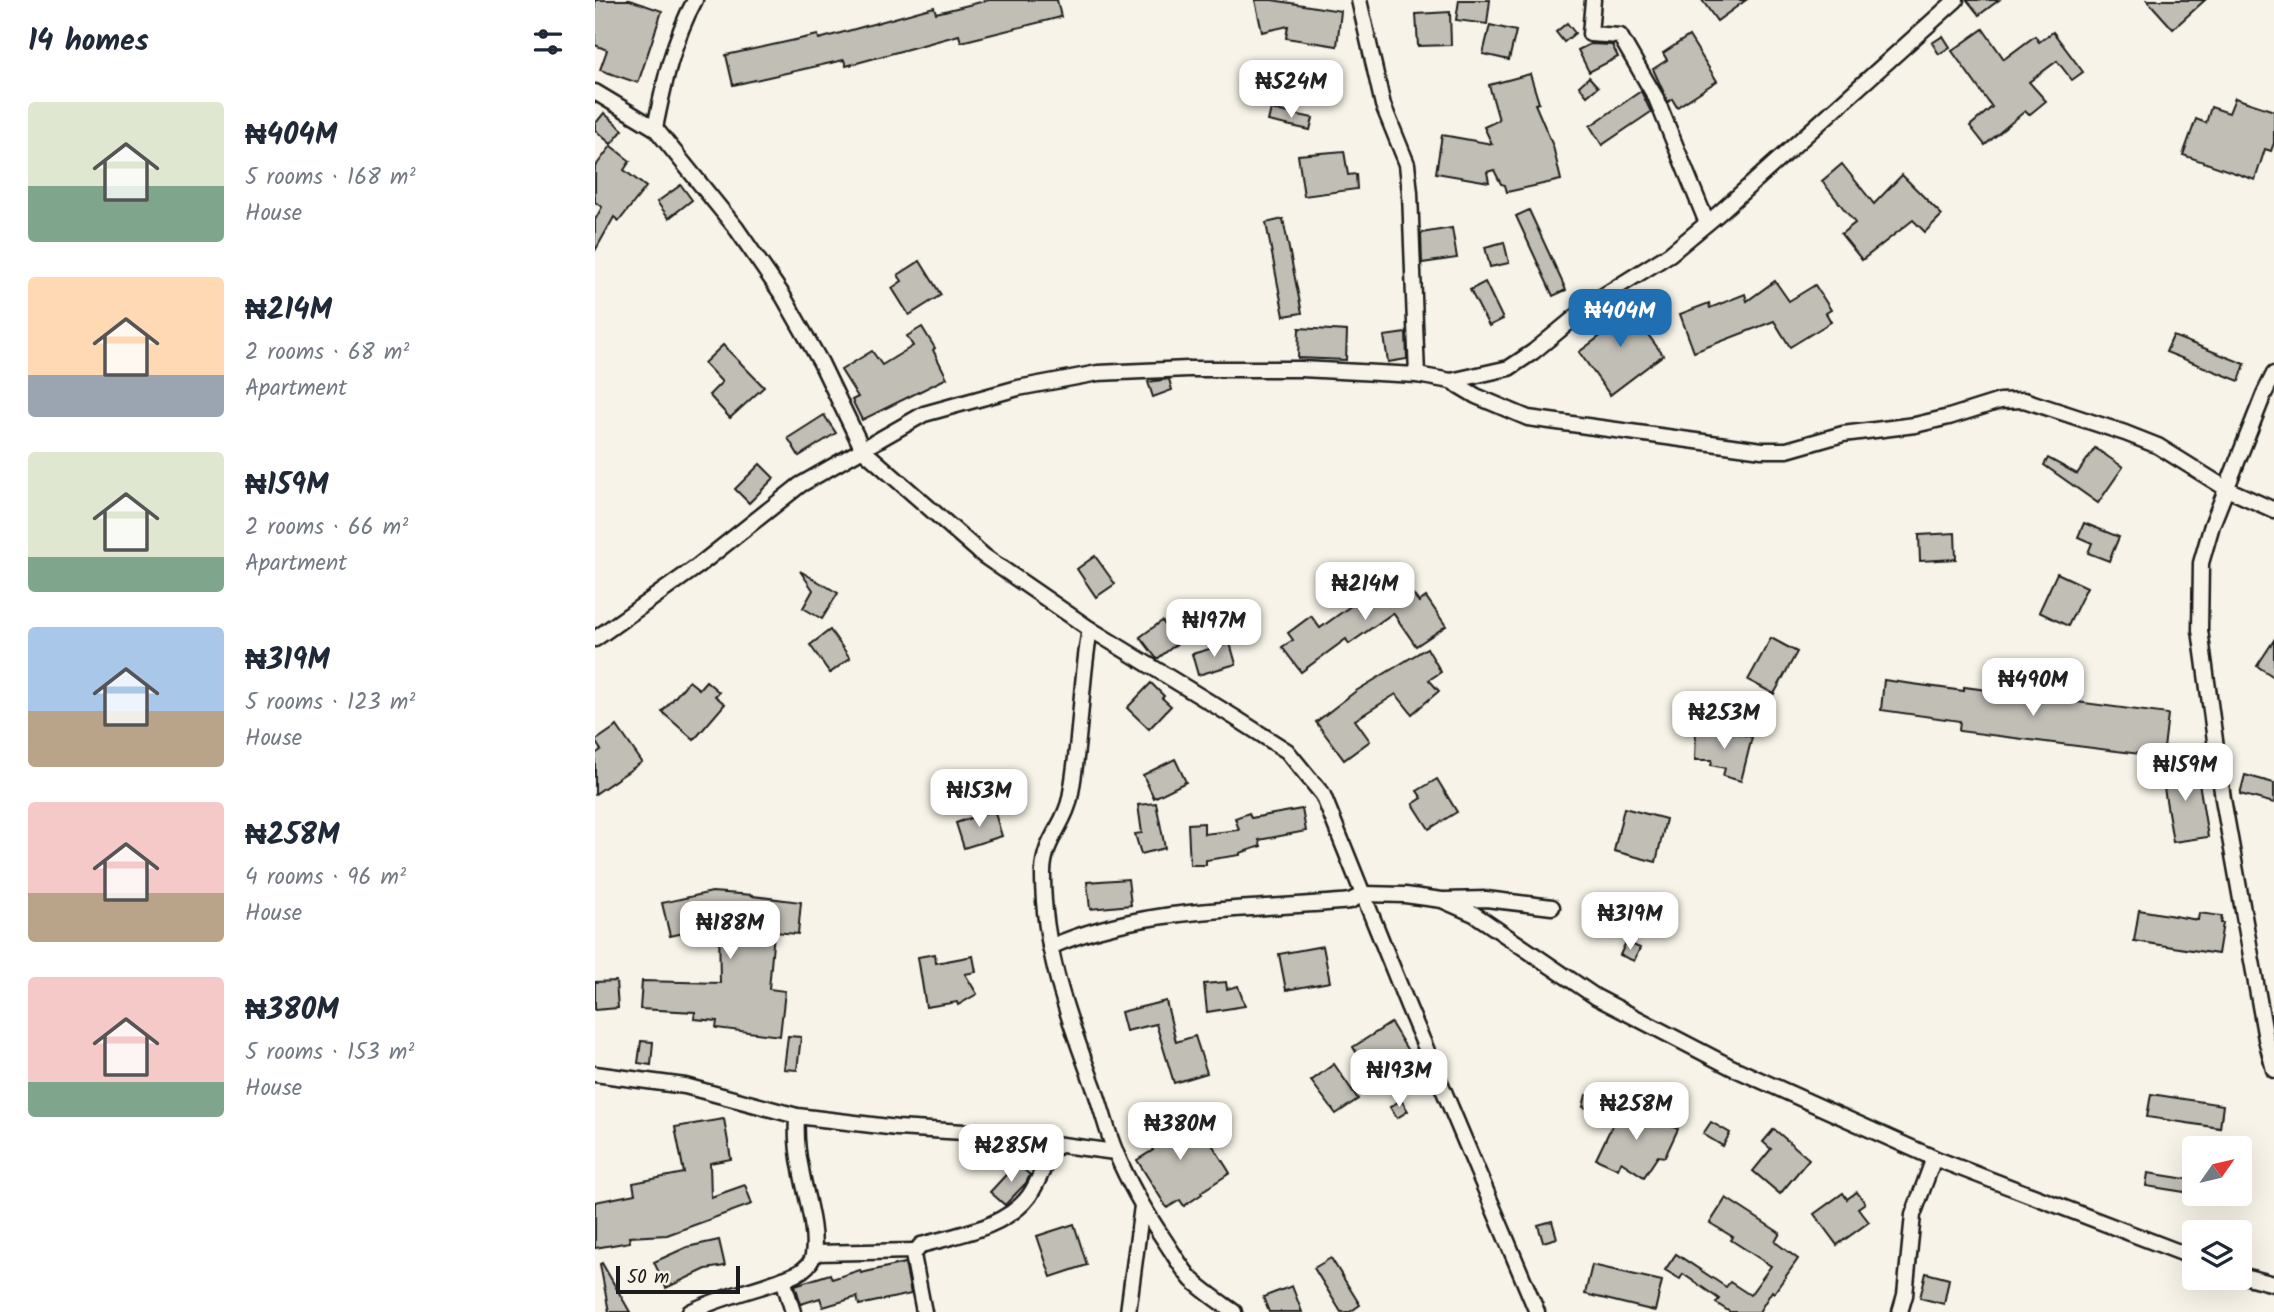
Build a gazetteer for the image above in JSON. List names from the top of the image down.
{
  "scale_bar": "50 m",
  "north": "top right",
  "page": {
    "heading": "14 homes",
    "price": [
      "₦524M",
      "₦404M",
      "₦214M",
      "₦197M",
      "₦490M",
      "₦253M",
      "₦159M",
      "₦153M",
      "₦319M",
      "₦188M",
      "₦193M",
      "₦258M",
      "₦380M",
      "₦285M"
    ],
    "list": [
      {
        "name": "₦404M",
        "note": "5 rooms · 168 m² · House"
      },
      {
        "name": "₦214M",
        "note": "2 rooms · 68 m² · Apartment"
      },
      {
        "name": "₦159M",
        "note": "2 rooms · 66 m² · Apartment"
      },
      {
        "name": "₦319M",
        "note": "5 rooms · 123 m² · House"
      },
      {
        "name": "₦258M",
        "note": "4 rooms · 96 m² · House"
      },
      {
        "name": "₦380M",
        "note": "5 rooms · 153 m² · House"
      }
    ],
    "scale": "50 m"
  }
}
